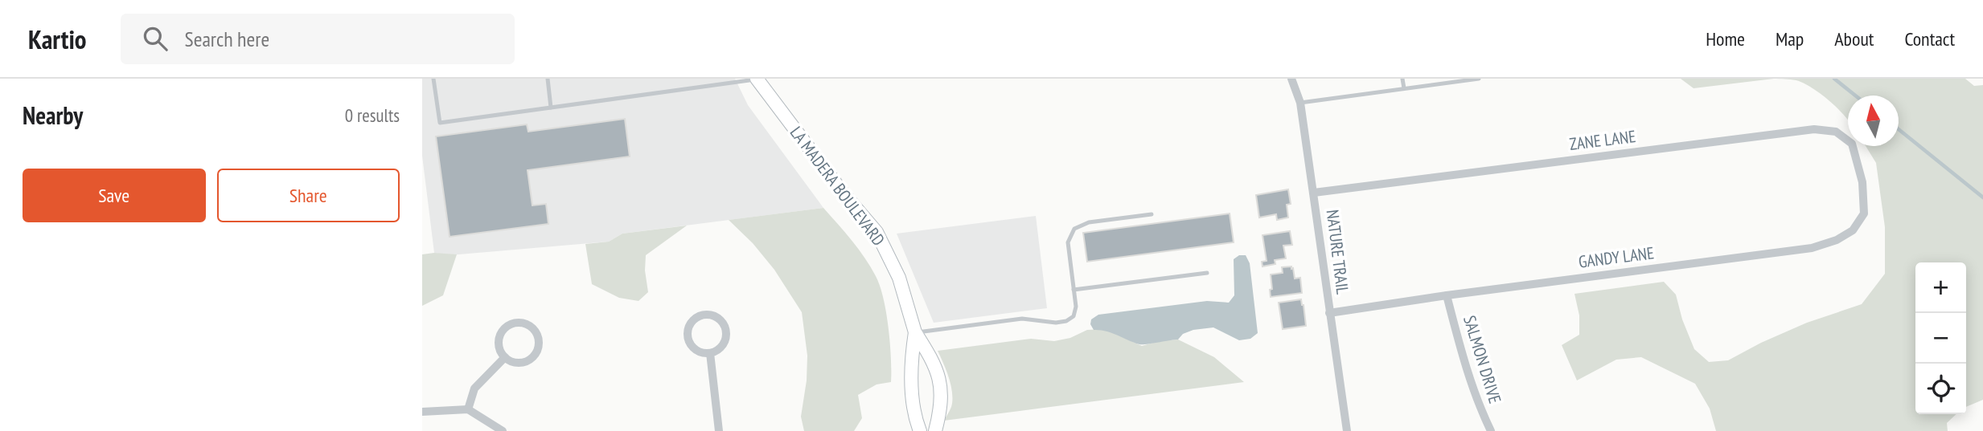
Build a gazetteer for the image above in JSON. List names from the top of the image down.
{
  "streets": {
    "street": [
      "ZANE LANE",
      "LA MADERA BOULEVARD",
      "NATURE TRAIL",
      "GANDY LANE",
      "SALMON DRIVE"
    ]
  },
  "crossings": [
    ["ZANE LANE", "NATURE TRAIL"],
    ["ZANE LANE", "GANDY LANE"],
    ["NATURE TRAIL", "GANDY LANE"],
    ["GANDY LANE", "SALMON DRIVE"]
  ],
  "north": "top",
  "page": {
    "header": "Kartio",
    "search": "Search here",
    "nav": [
      "Home",
      "Map",
      "About",
      "Contact"
    ],
    "heading": ["Nearby", "0 results"],
    "buttons": ["Save", "Share"],
    "map_buttons": ["+", "−"]
  }
}
